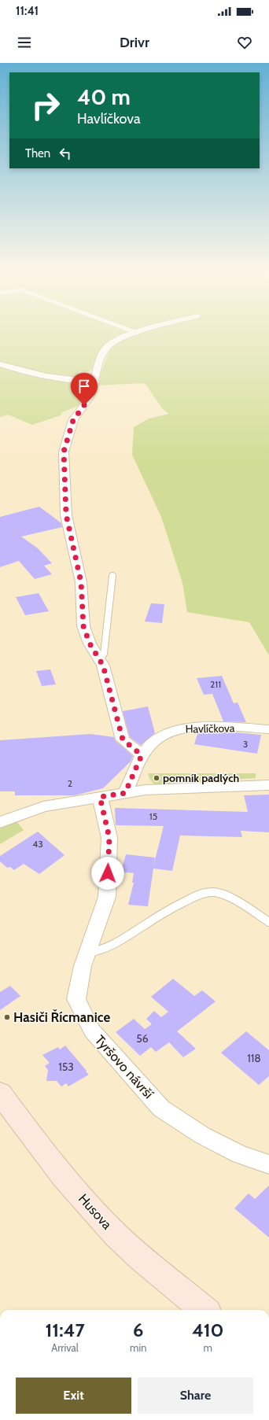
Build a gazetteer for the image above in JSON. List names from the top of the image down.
{
  "streets": {
    "main road": ["Husova"],
    "street": ["Havlíčkova", "Tyršovo návrší"]
  },
  "places": ["pomník padlých", "Hasiči Řícmanice"],
  "house_numbers": [
    "211",
    "3",
    "2",
    "15",
    "43",
    "56",
    "118",
    "153"
  ],
  "page": {
    "status": "11:41",
    "header": "Drivr",
    "turn": ["40 m", "Havlíčkova"],
    "then": "Then",
    "eta": [
      "11:47",
      "Arrival",
      "6",
      "min",
      "410",
      "m"
    ],
    "buttons": ["Exit", "Share"]
  }
}
